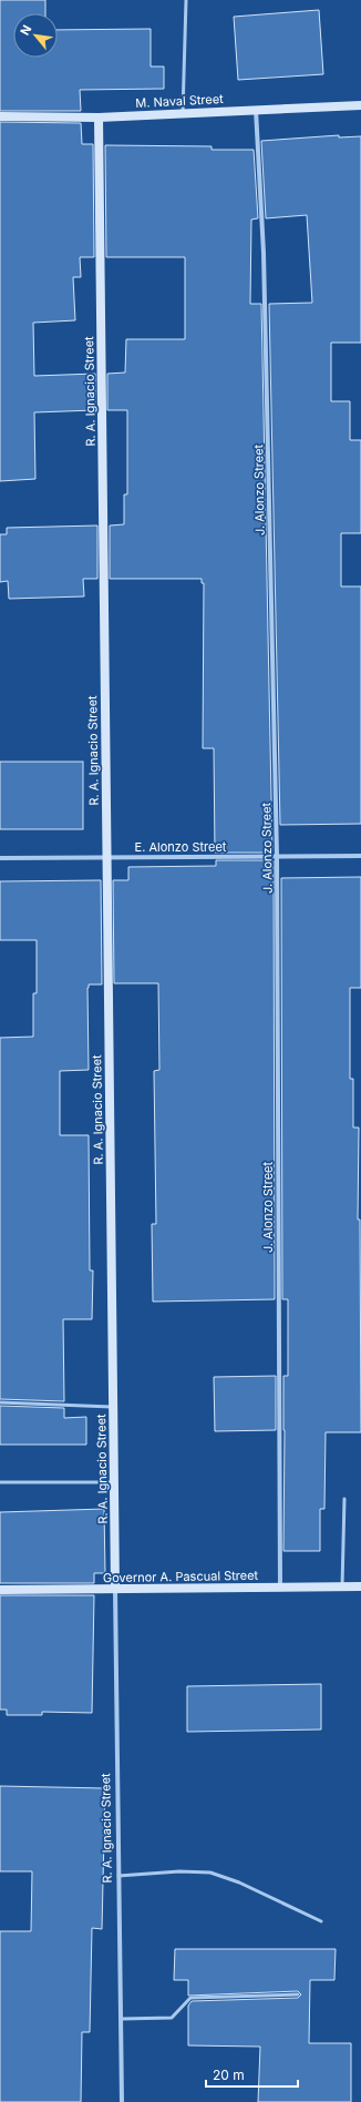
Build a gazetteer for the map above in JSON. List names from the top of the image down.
{
  "streets": {
    "street": [
      "M. Naval Street",
      "R. A. Ignacio Street",
      "J. Alonzo Street",
      "E. Alonzo Street",
      "Governor A. Pascual Street"
    ]
  },
  "crossings": [
    ["M. Naval Street", "R. A. Ignacio Street"],
    ["M. Naval Street", "J. Alonzo Street"],
    ["R. A. Ignacio Street", "E. Alonzo Street"],
    ["R. A. Ignacio Street", "Governor A. Pascual Street"],
    ["J. Alonzo Street", "E. Alonzo Street"],
    ["J. Alonzo Street", "Governor A. Pascual Street"]
  ],
  "scale_bar": "20 m",
  "north": "top left"
}
